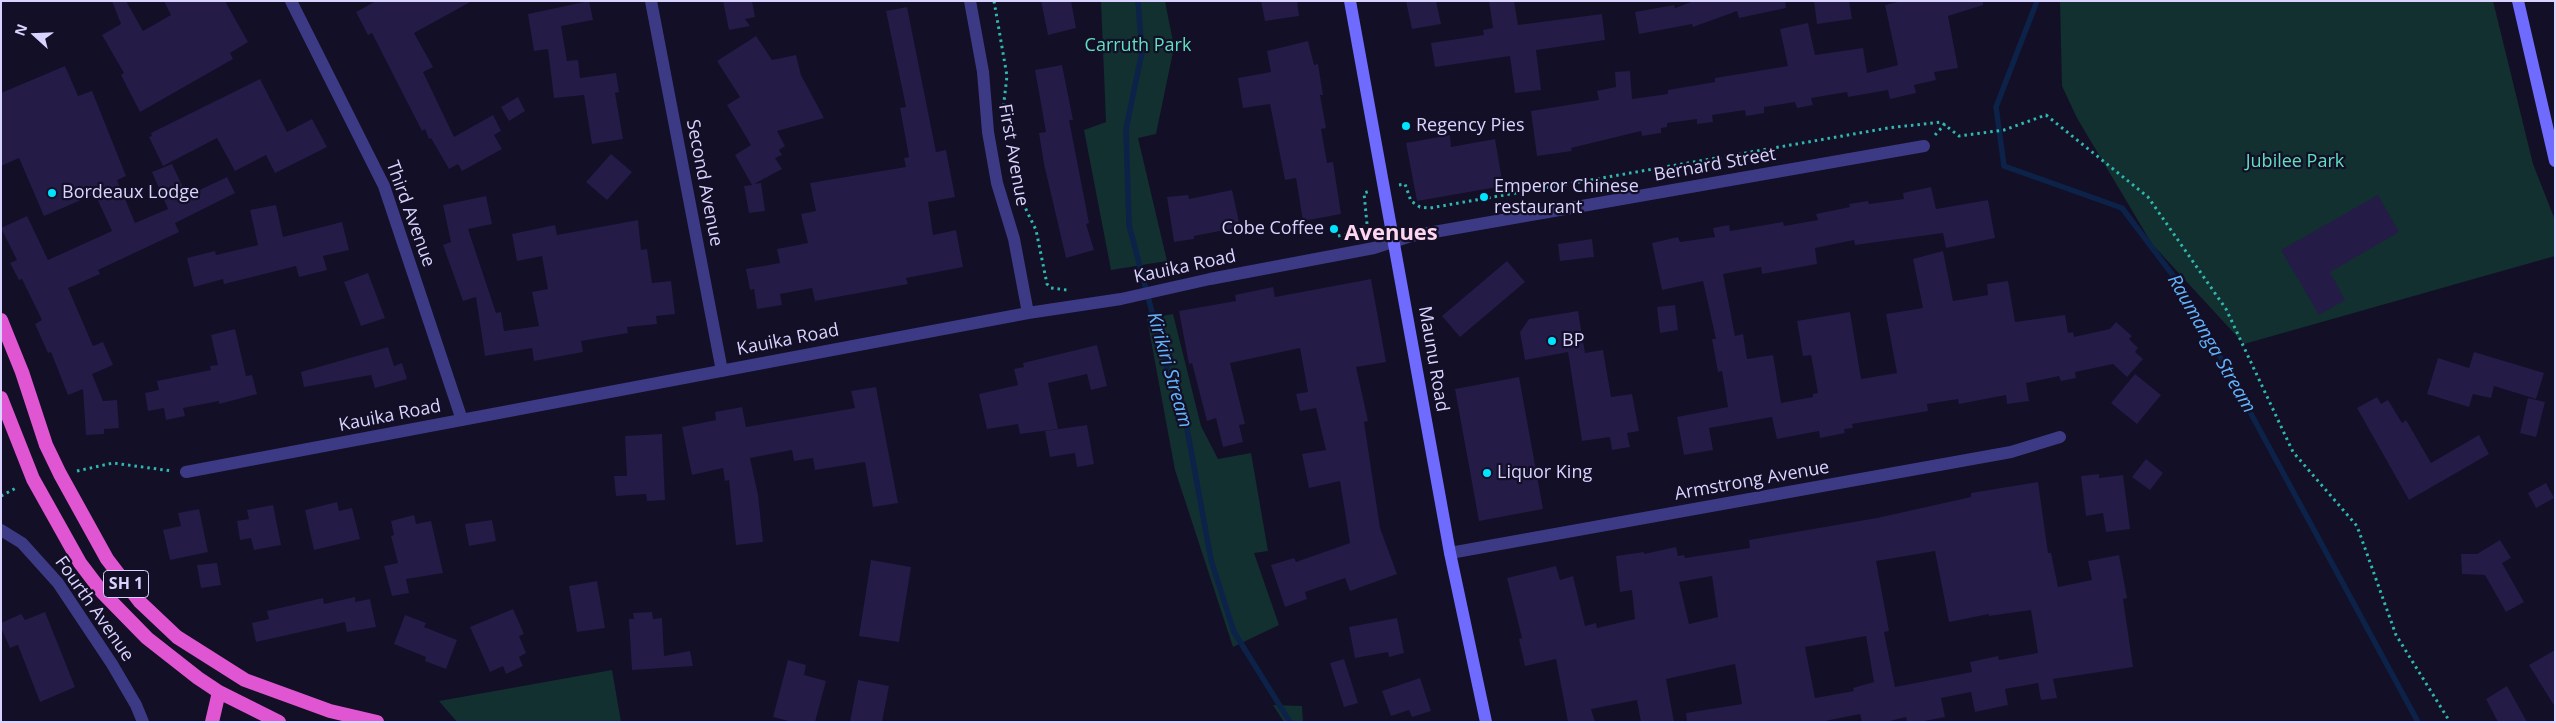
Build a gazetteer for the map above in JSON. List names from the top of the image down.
{
  "streets": {
    "highway": ["SH 1"],
    "main road": ["Maunu Road"],
    "street": [
      "First Avenue",
      "Bernard Street",
      "Second Avenue",
      "Third Avenue",
      "Kauika Road",
      "Armstrong Avenue",
      "Fourth Avenue"
    ]
  },
  "crossings": [
    ["First Avenue", "Kauika Road"],
    ["Bernard Street", "Kauika Road"],
    ["Bernard Street", "Maunu Road"],
    ["Second Avenue", "Kauika Road"],
    ["Third Avenue", "Kauika Road"],
    ["Kauika Road", "Maunu Road"],
    ["Maunu Road", "Armstrong Avenue"]
  ],
  "districts": ["Avenues"],
  "water": ["Raumanga Stream", "Kirikiri Stream"],
  "parks": ["Carruth Park", "Jubilee Park"],
  "places": [
    "Regency Pies",
    "Bordeaux Lodge",
    "Emperor Chinese restaurant",
    "Cobe Coffee",
    "BP",
    "Liquor King"
  ],
  "north": "left"
}
